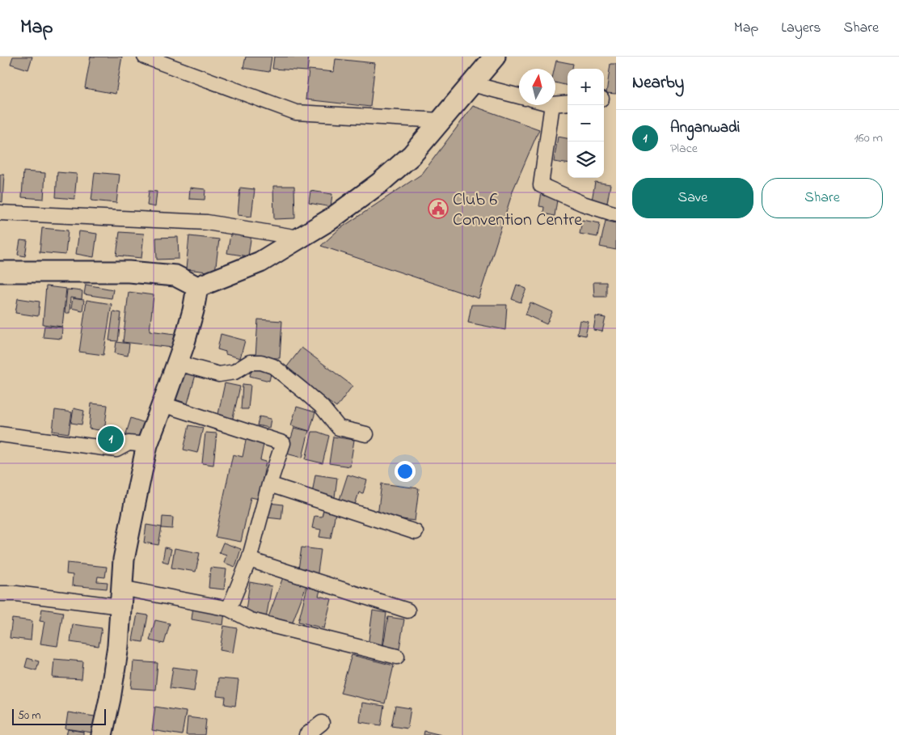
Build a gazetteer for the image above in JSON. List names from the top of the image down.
{
  "places": {
    "public building": ["Club 6 Convention Centre"]
  },
  "scale_bar": "50 m",
  "north": "top",
  "page": {
    "header": "Map",
    "nav": ["Map", "Layers", "Share"],
    "heading": "Nearby",
    "map_buttons": ["+", "−"],
    "list": [
      {
        "mark": "1",
        "name": "Anganwadi",
        "note": "Place",
        "value": "160 m"
      }
    ],
    "buttons": ["Save", "Share"],
    "pins": "1",
    "scale": "50 m"
  }
}
